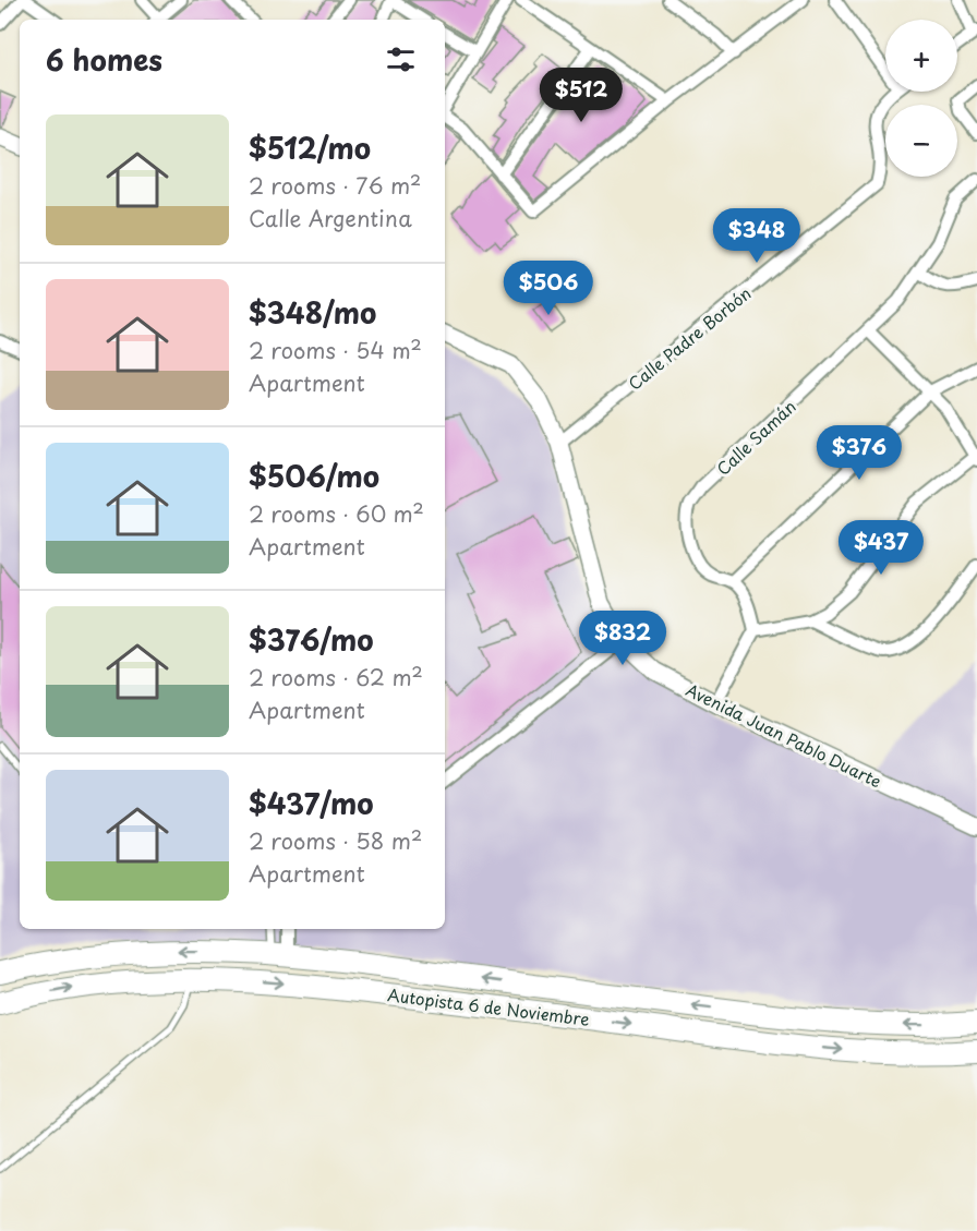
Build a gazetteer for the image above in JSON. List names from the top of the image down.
{
  "streets": {
    "highway": ["Autopista 6 de Noviembre"],
    "main road": ["Avenida Juan Pablo Duarte"],
    "street": ["Calle Padre Borbón", "Calle Samán"]
  },
  "crossings": [
    ["Calle Padre Borbón", "Avenida Juan Pablo Duarte"]
  ],
  "page": {
    "map_buttons": ["+", "−"],
    "heading": "6 homes",
    "price": [
      "$512",
      "$348",
      "$506",
      "$376",
      "$437",
      "$832"
    ],
    "list": [
      {
        "name": "$512/mo",
        "note": "2 rooms · 76 m² · Calle Argentina"
      },
      {
        "name": "$348/mo",
        "note": "2 rooms · 54 m² · Apartment"
      },
      {
        "name": "$506/mo",
        "note": "2 rooms · 60 m² · Apartment"
      },
      {
        "name": "$376/mo",
        "note": "2 rooms · 62 m² · Apartment"
      },
      {
        "name": "$437/mo",
        "note": "2 rooms · 58 m² · Apartment"
      }
    ]
  }
}
